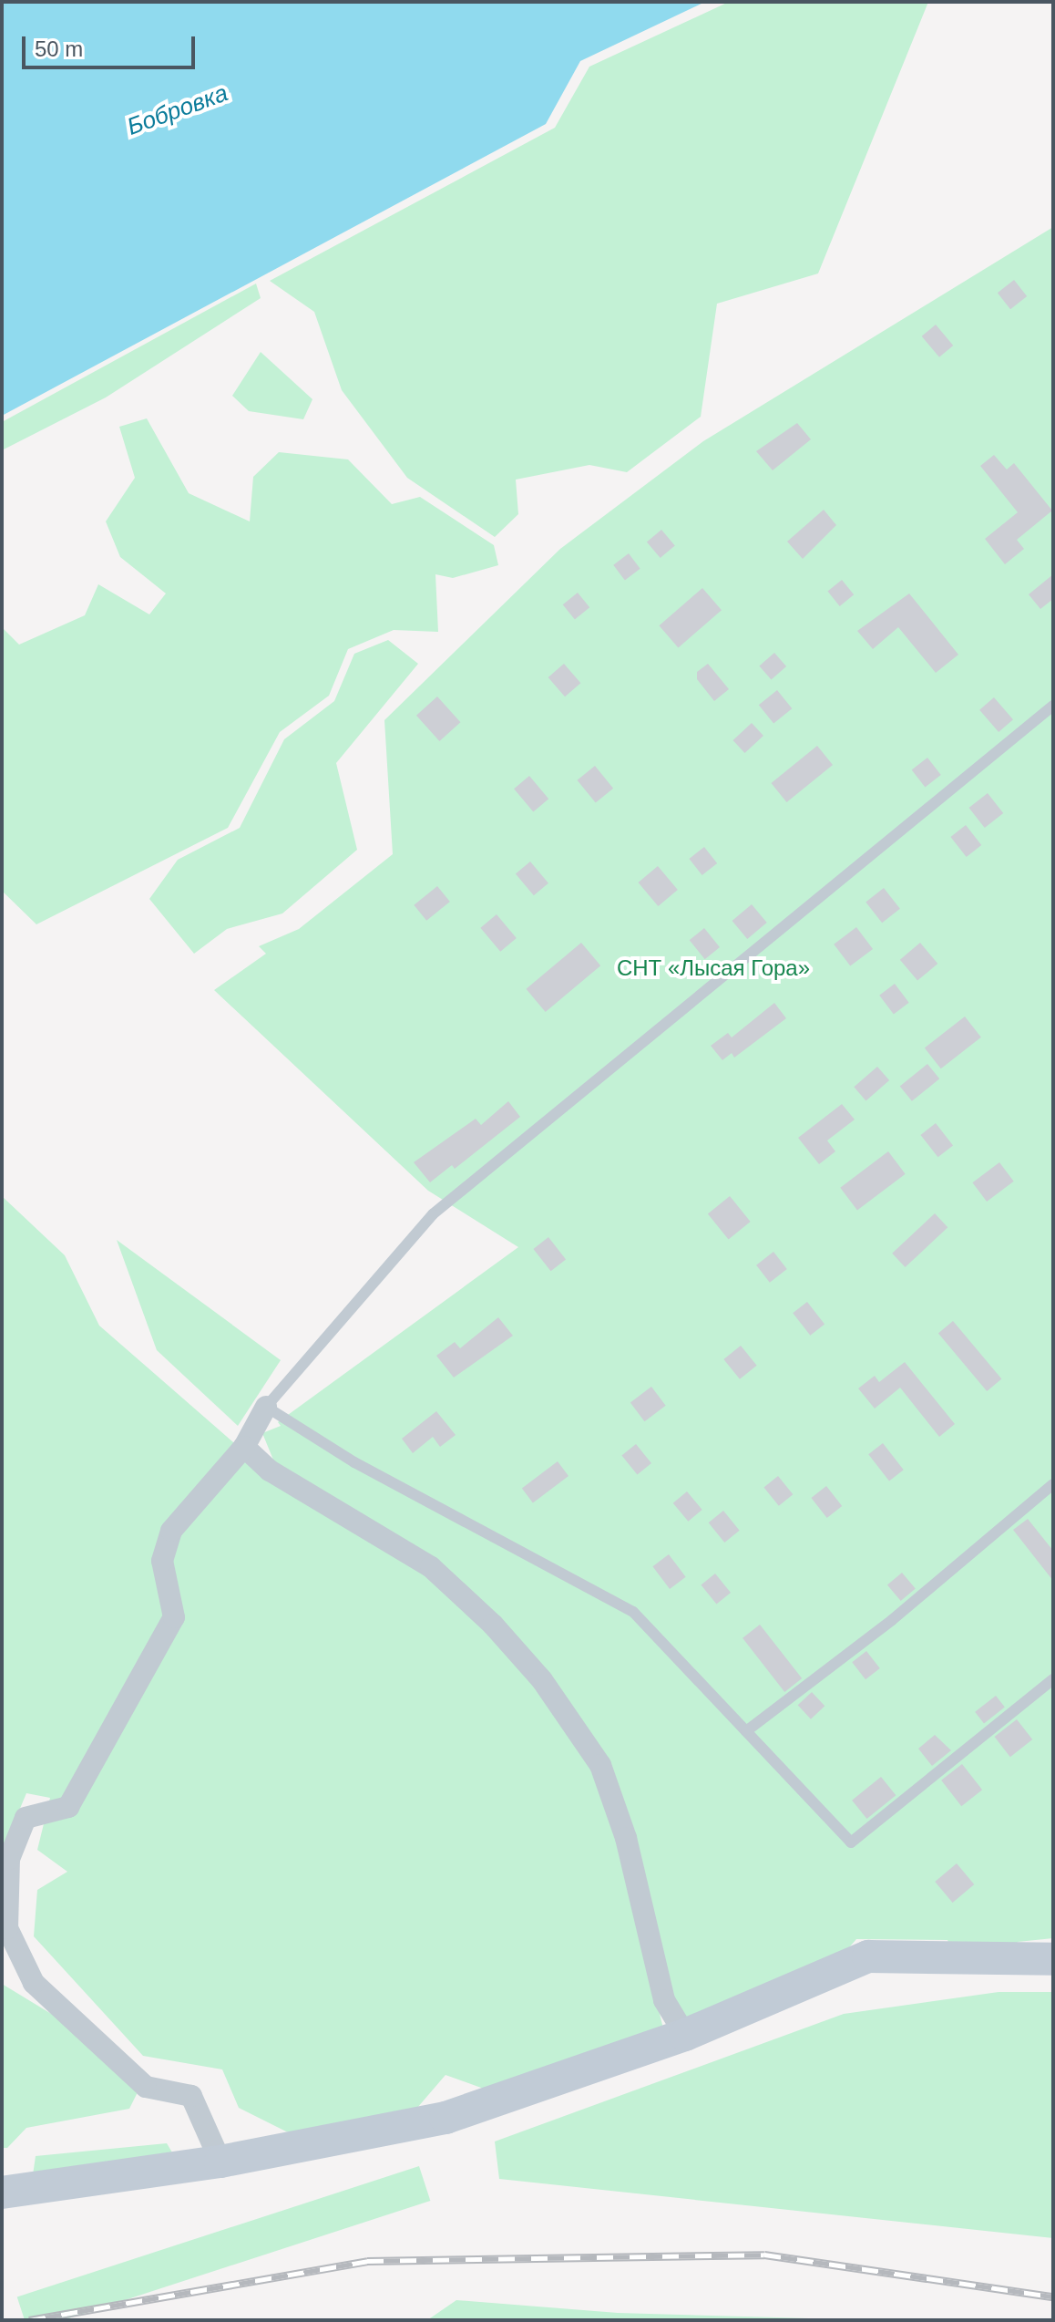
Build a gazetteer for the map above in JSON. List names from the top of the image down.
{
  "water": ["Бобровка"],
  "parks": ["СНТ «Лысая Гора»"],
  "scale_bar": "50 m"
}
